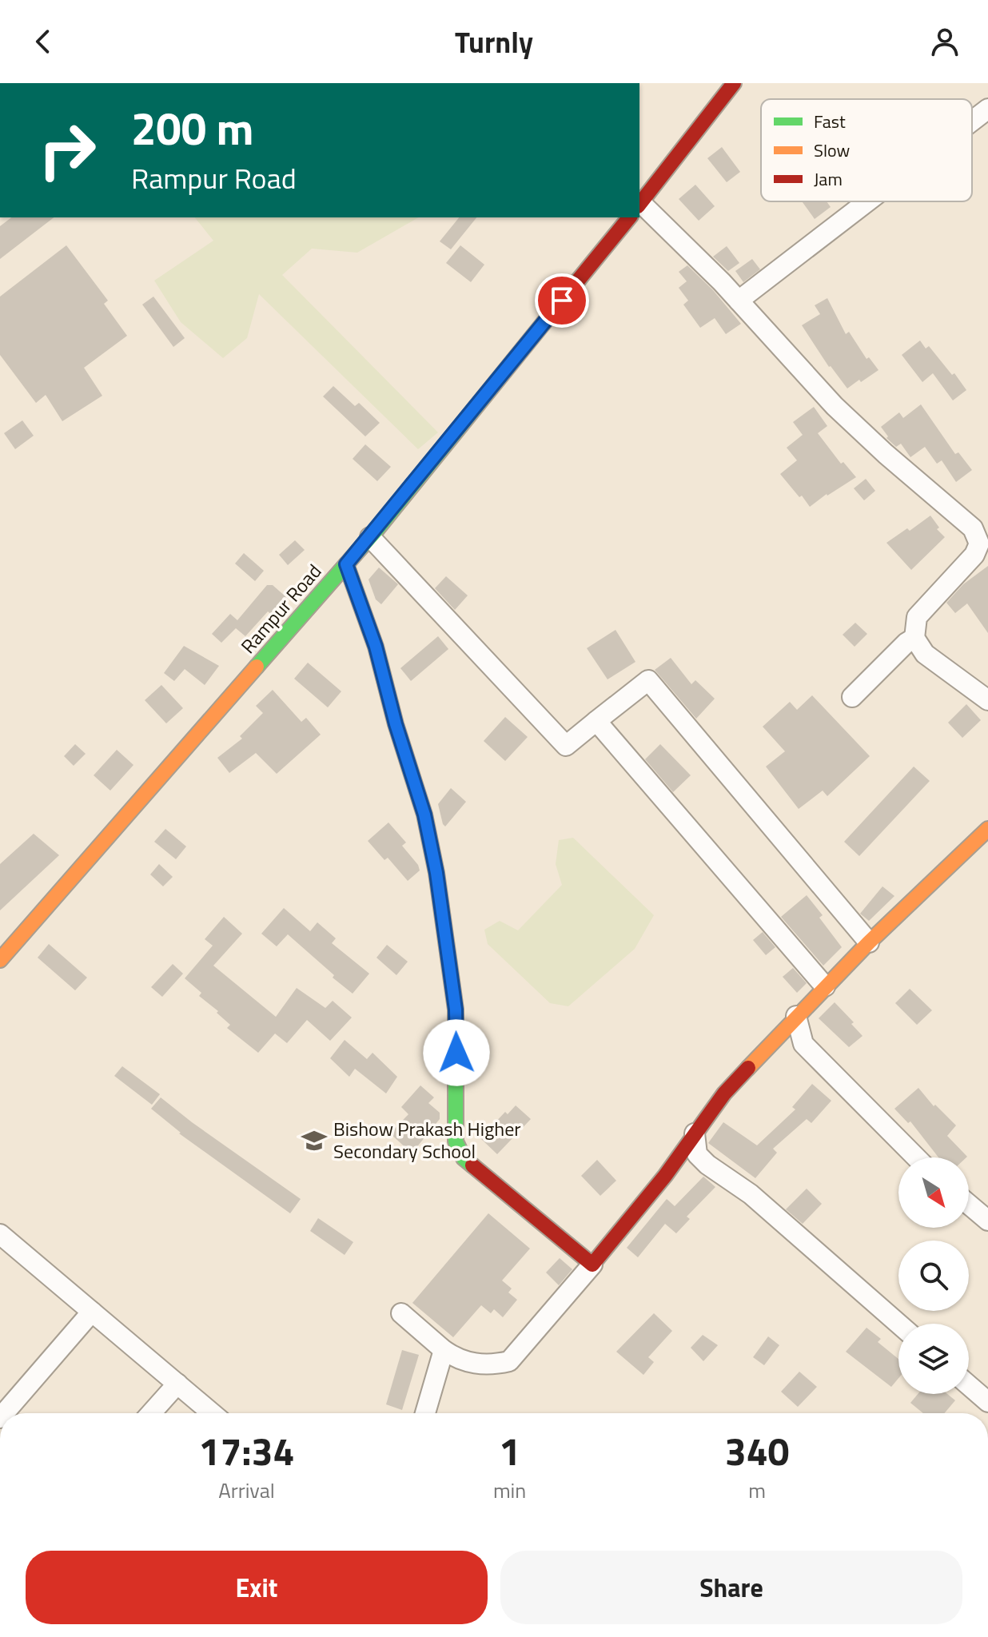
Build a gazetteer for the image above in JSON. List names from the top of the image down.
{
  "streets": {
    "street": ["Rampur Road"]
  },
  "places": {
    "school or university": ["Bishow Prakash Higher Secondary School"]
  },
  "legend": ["Fast", "Slow", "Jam"],
  "north": "bottom right",
  "page": {
    "header": "Turnly",
    "turn": ["200 m", "Rampur Road"],
    "eta": [
      "17:34",
      "Arrival",
      "1",
      "min",
      "340",
      "m"
    ],
    "buttons": ["Exit", "Share"]
  }
}
